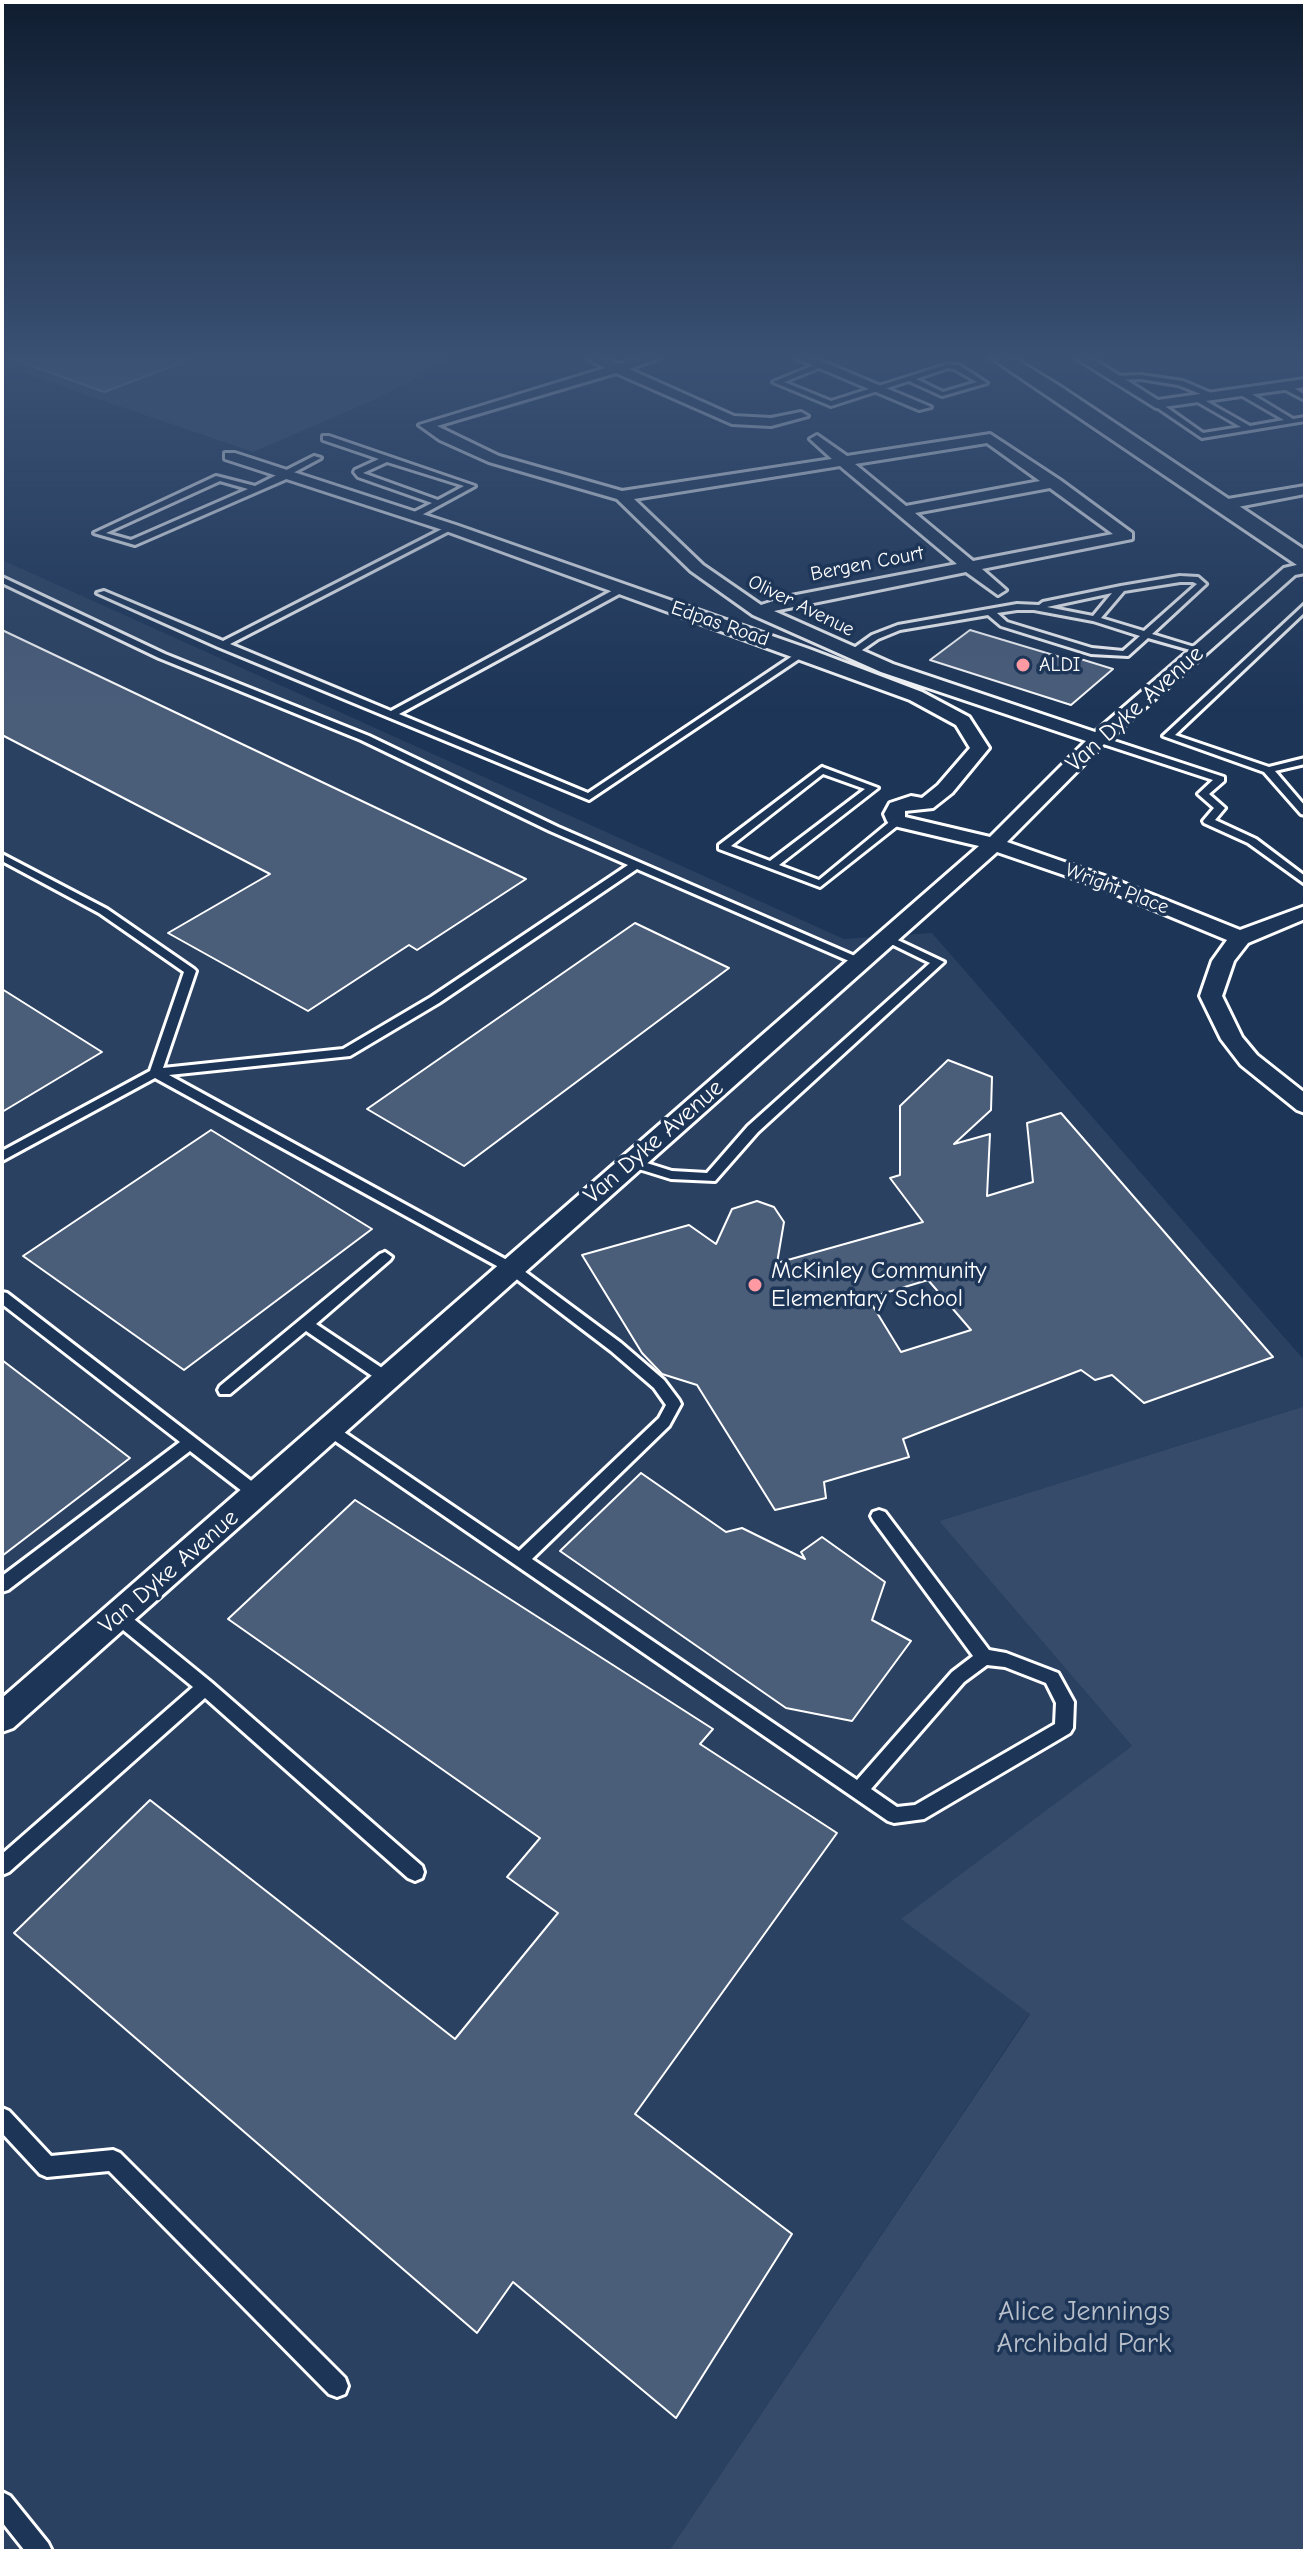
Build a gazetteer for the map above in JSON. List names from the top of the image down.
{
  "streets": {
    "street": [
      "Bergen Court",
      "Oliver Avenue",
      "Edpas Road",
      "Van Dyke Avenue",
      "Wright Place"
    ]
  },
  "crossings": [
    ["Bergen Court", "Oliver Avenue"],
    ["Oliver Avenue", "Van Dyke Avenue"],
    ["Van Dyke Avenue", "Wright Place"]
  ],
  "parks": ["Alice Jennings Archibald Park"],
  "places": ["ALDI", "McKinley Community Elementary School"]
}
